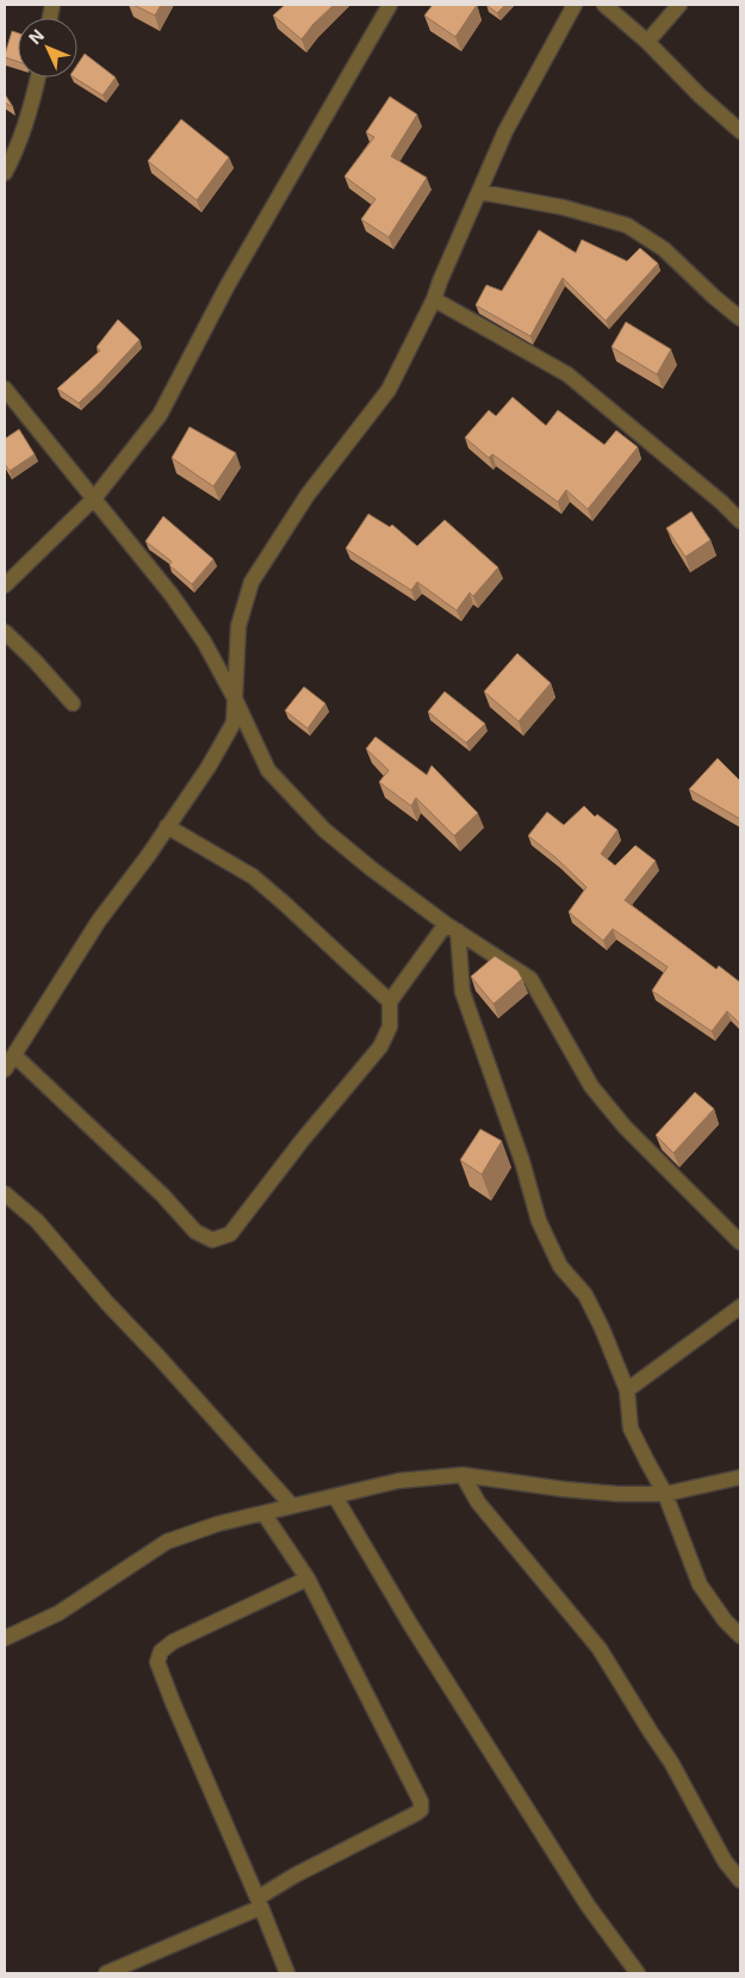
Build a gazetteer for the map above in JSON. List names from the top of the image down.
{
  "north": "top left"
}
